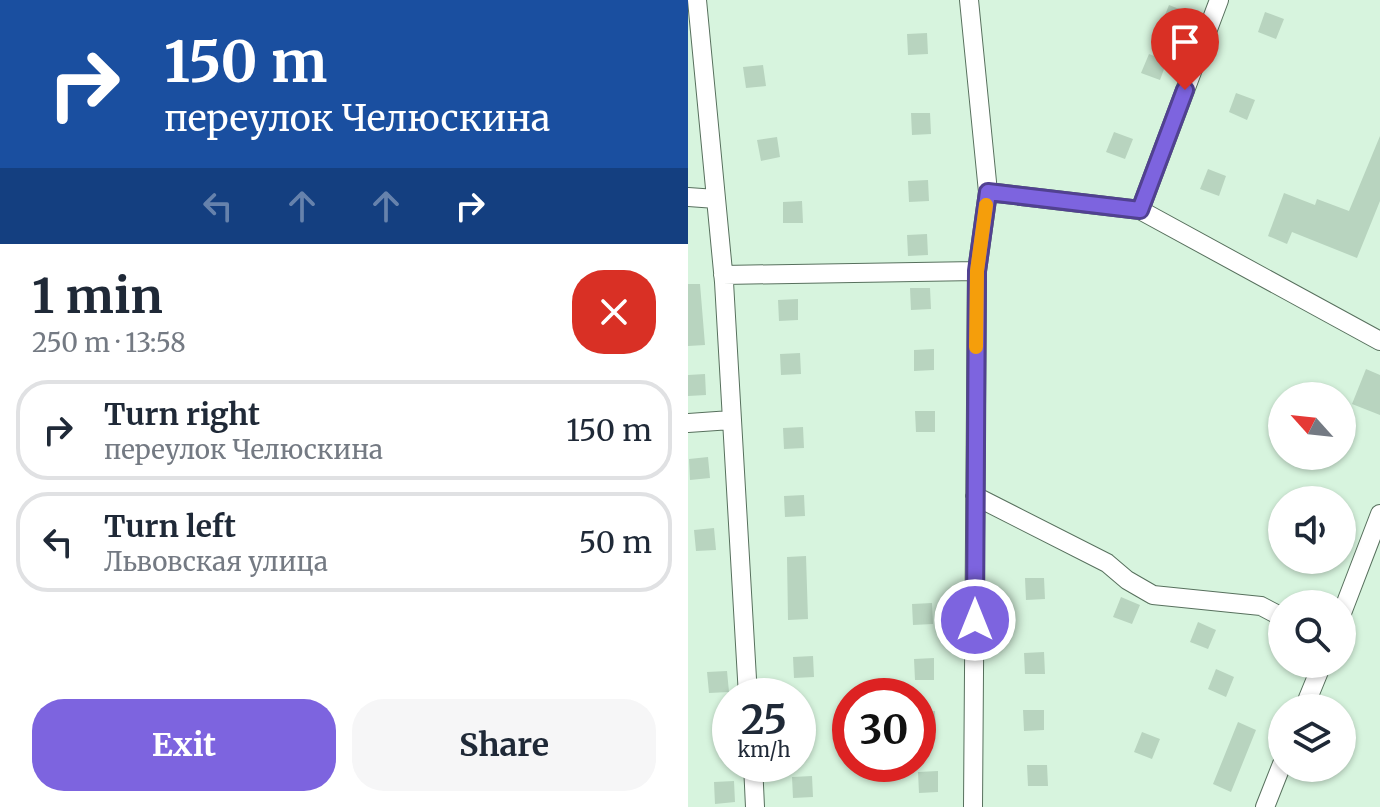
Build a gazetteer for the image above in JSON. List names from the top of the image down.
{
  "north": "top left",
  "page": {
    "turn": ["150 m", "переулок Челюскина"],
    "heading": ["1 min", "250 m · 13:58"],
    "list": [
      {
        "name": "Turn right",
        "note": "переулок Челюскина",
        "value": "150 m"
      },
      {
        "name": "Turn left",
        "note": "Львовская улица",
        "value": "50 m"
      }
    ],
    "speed": "25 km/h",
    "limit": "30",
    "buttons": ["Exit", "Share"]
  }
}
